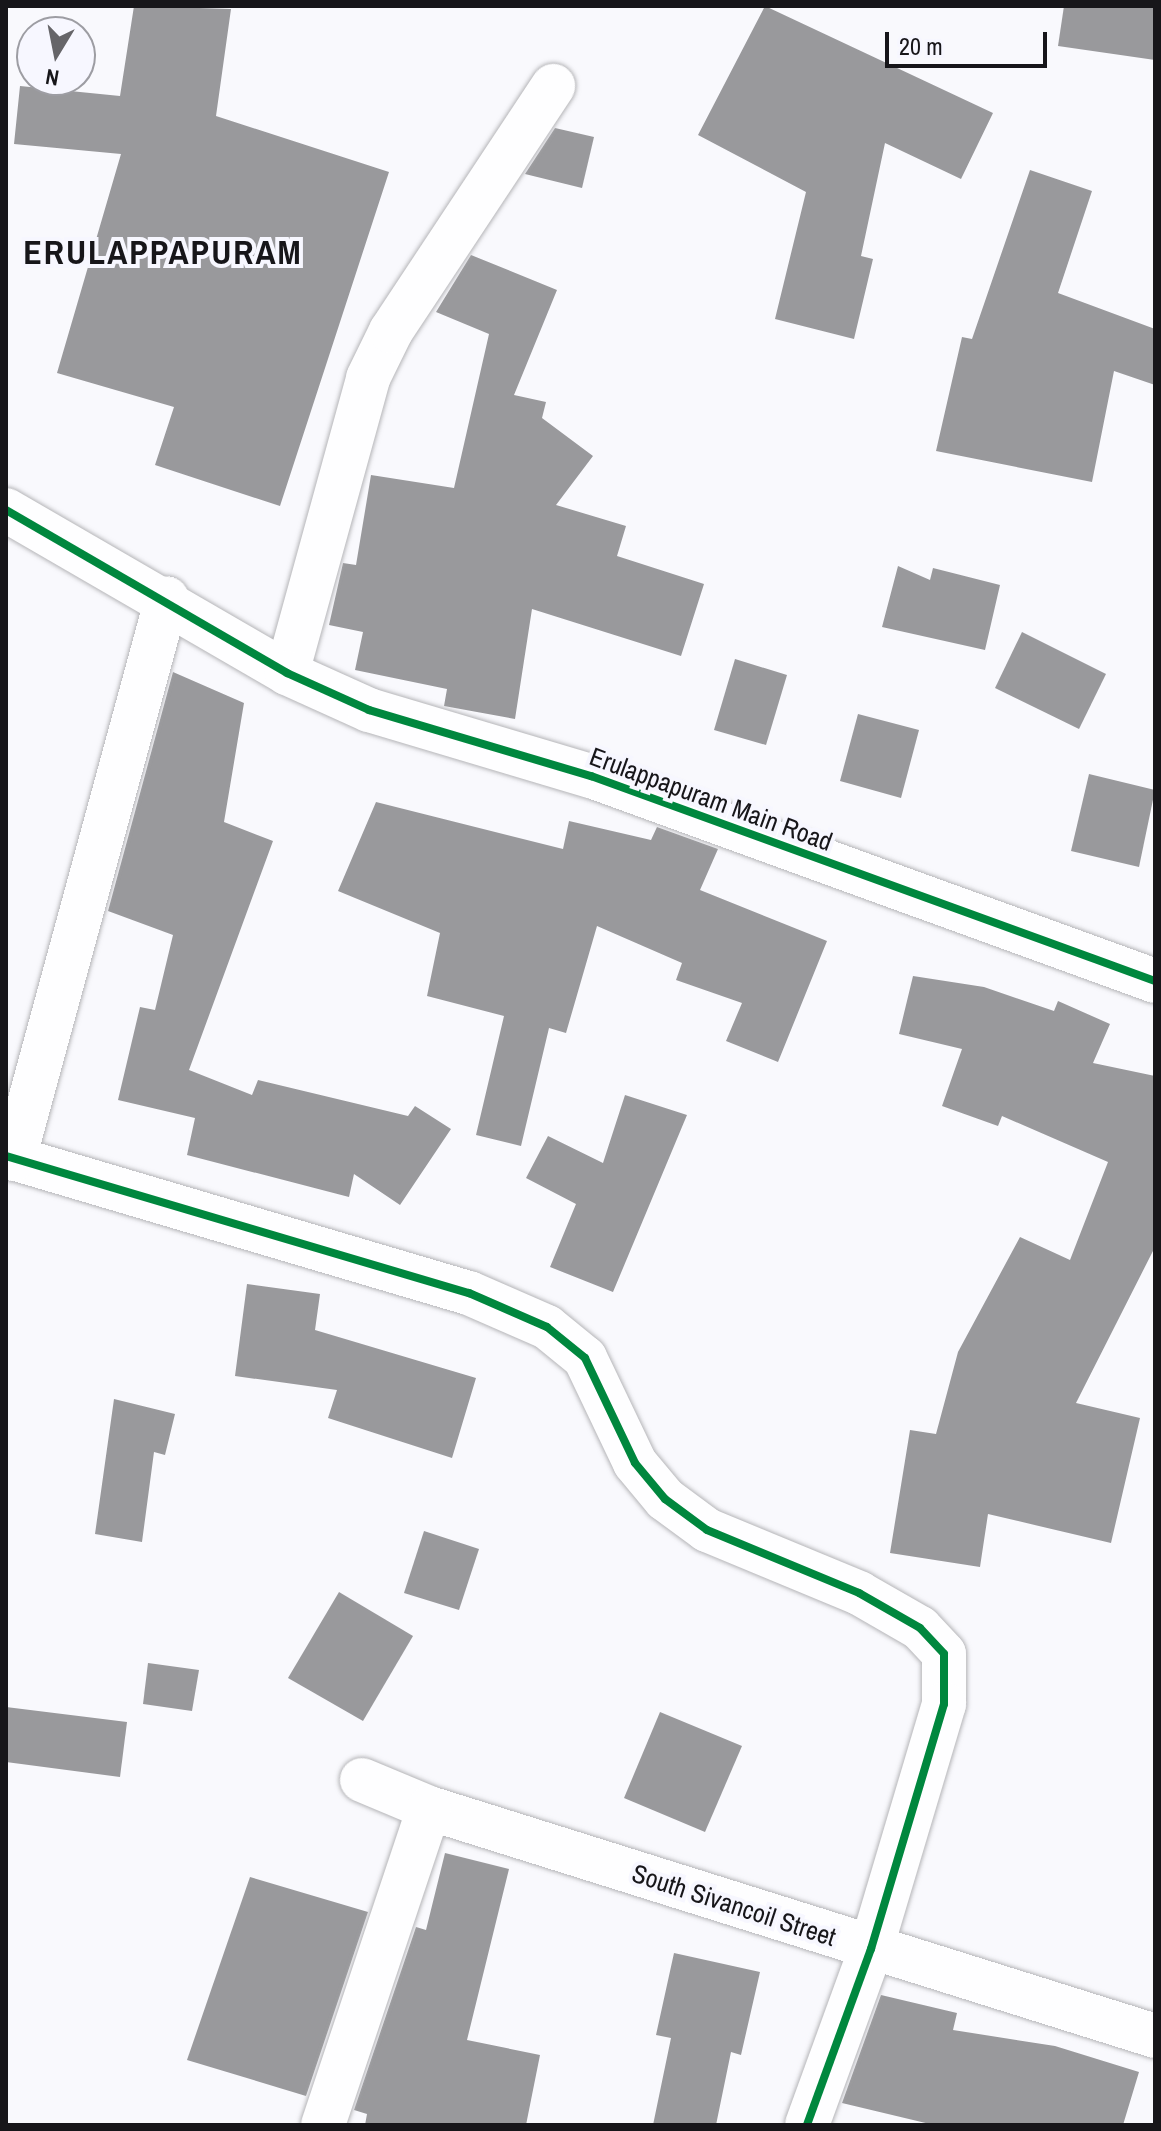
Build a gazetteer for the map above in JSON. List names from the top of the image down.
{
  "streets": {
    "street": ["Erulappapuram Main Road", "South Sivancoil Street"]
  },
  "districts": ["ERULAPPAPURAM"],
  "scale_bar": "20 m",
  "north": "bottom"
}
